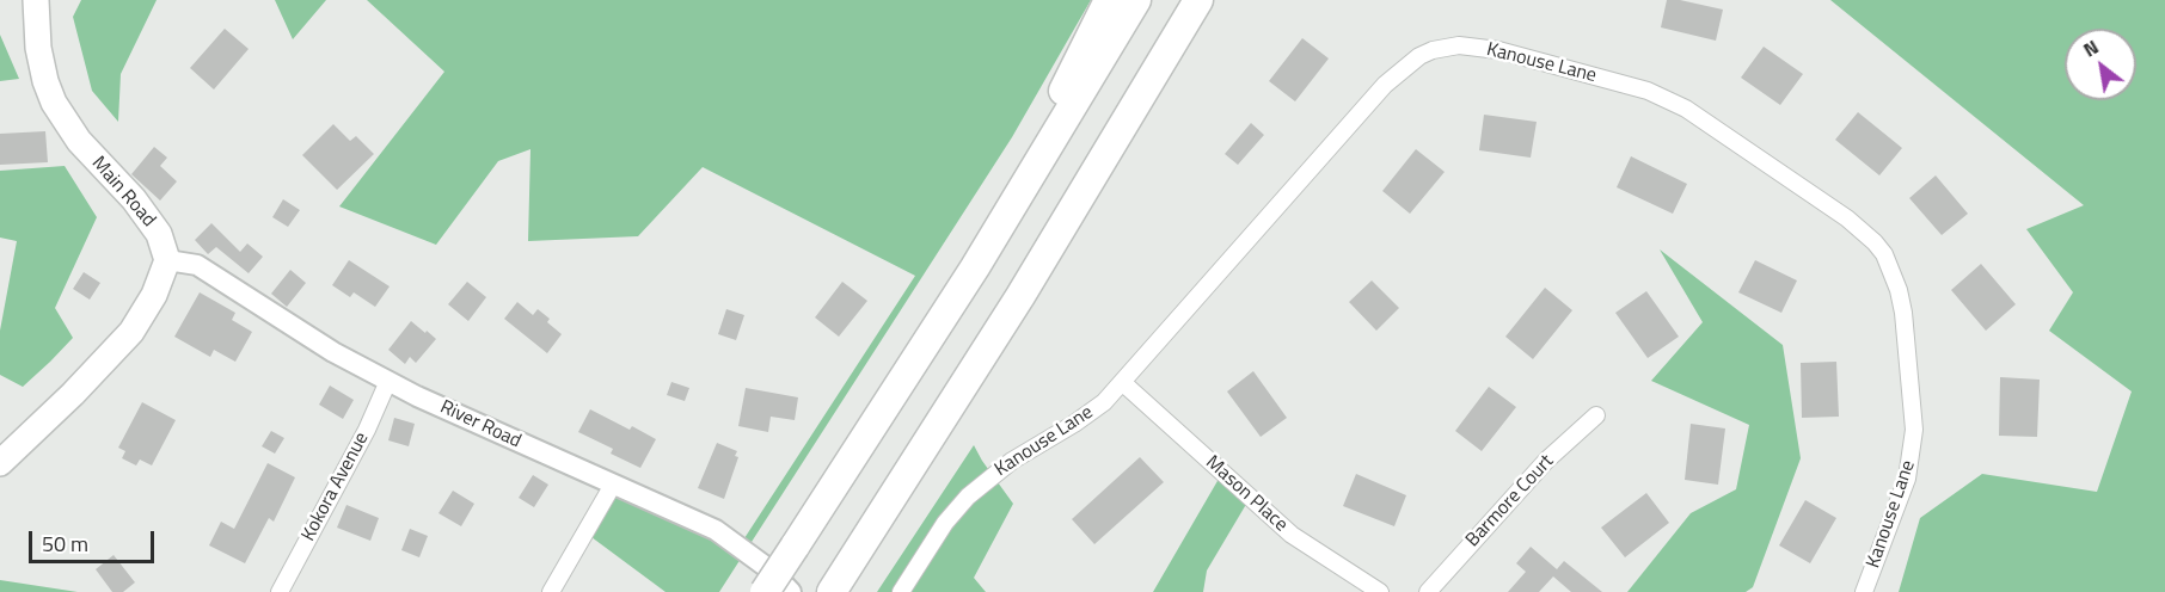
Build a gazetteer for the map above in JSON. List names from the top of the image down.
{
  "streets": {
    "main road": ["Main Road"],
    "street": [
      "Kanouse Lane",
      "River Road",
      "Kokora Avenue",
      "Mason Place",
      "Barmore Court"
    ]
  },
  "crossings": [
    ["Kanouse Lane", "Mason Place"],
    ["Main Road", "River Road"],
    ["River Road", "Kokora Avenue"]
  ],
  "scale_bar": "50 m",
  "north": "top left"
}
